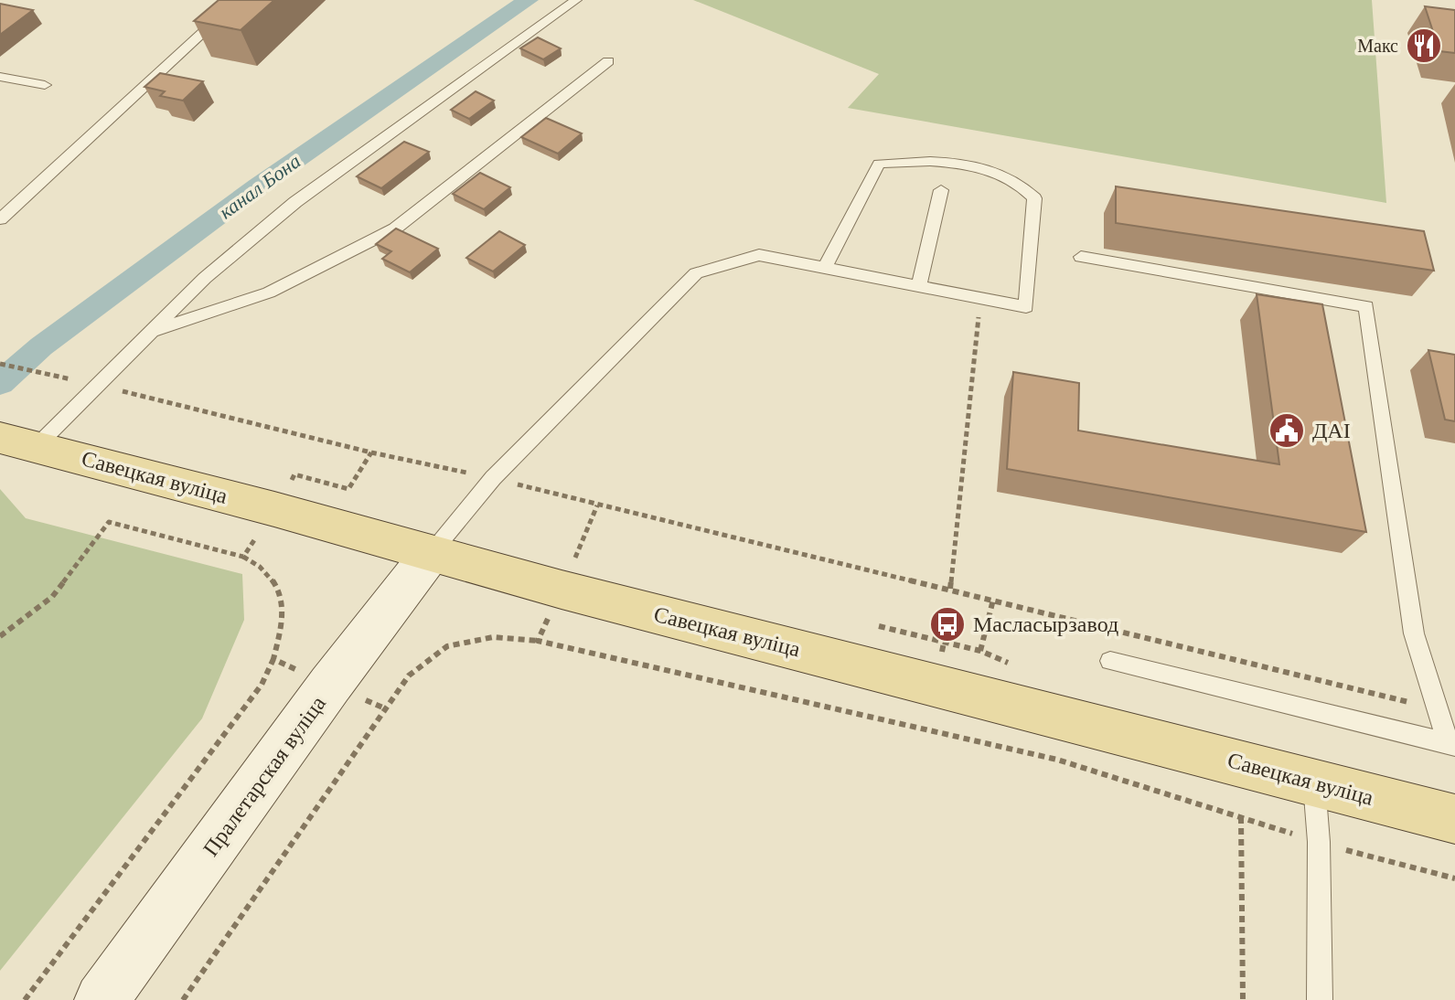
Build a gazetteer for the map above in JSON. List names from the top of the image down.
{
  "streets": {
    "main road": ["Савецкая вуліца", "Пралетарская вуліца"]
  },
  "crossings": [
    ["Савецкая вуліца", "Пралетарская вуліца"]
  ],
  "water": ["канал Бона"],
  "places": {
    "restaurant": ["Макс"],
    "public building": ["ДАІ"],
    "bus stop": ["Масласырзавод"]
  }
}
